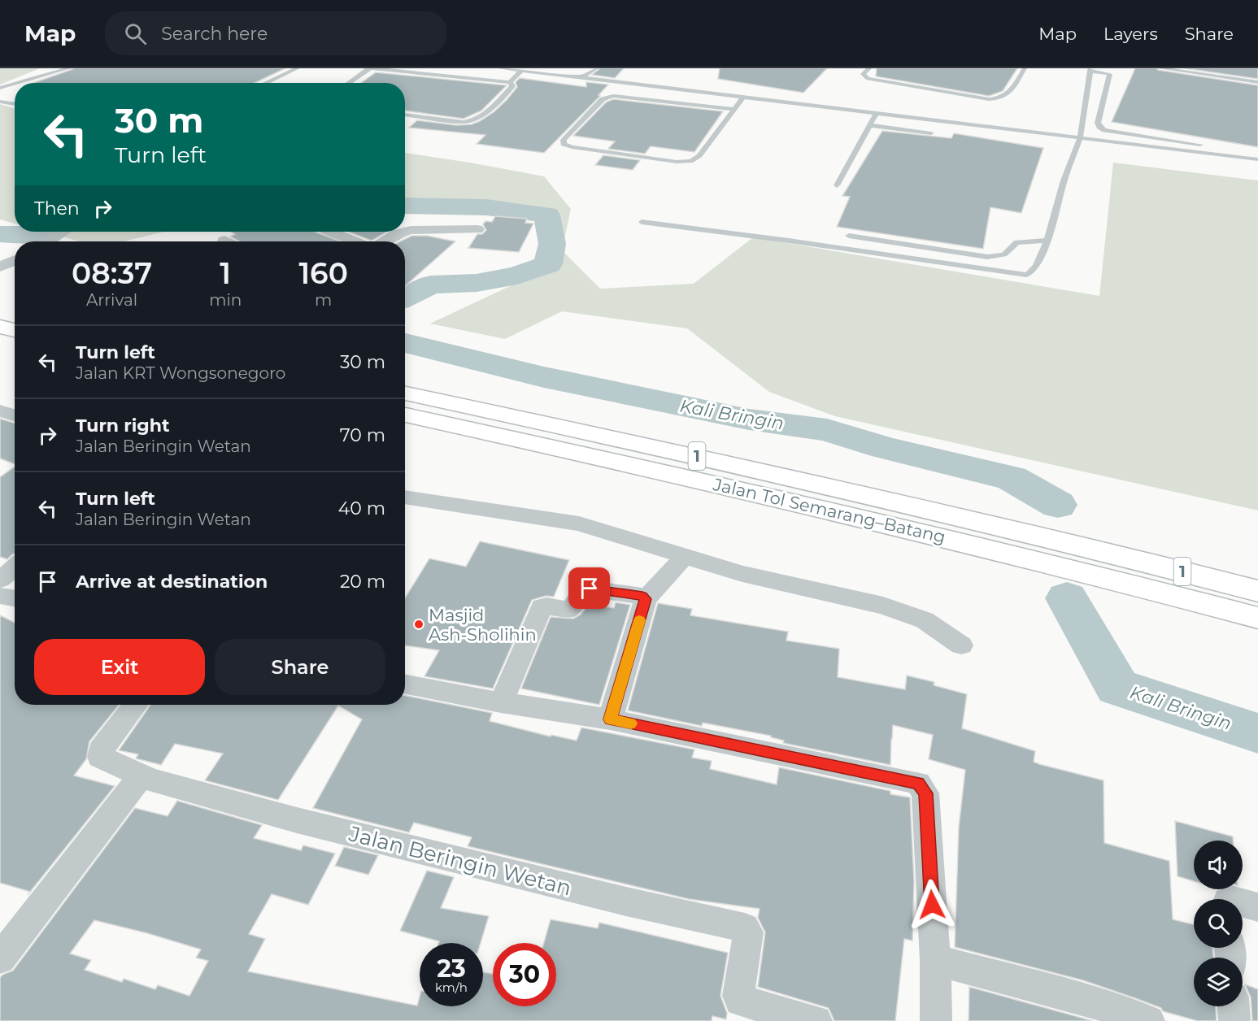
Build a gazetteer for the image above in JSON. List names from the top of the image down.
{
  "streets": {
    "highway": ["1", "Jalan Tol Semarang–Batang"],
    "street": ["Jalan Beringin Wetan"]
  },
  "water": ["Kali Bringin"],
  "places": ["Masjid Ash-Sholihin"],
  "page": {
    "header": "Map",
    "search": "Search here",
    "nav": ["Map", "Layers", "Share"],
    "turn": ["30 m", "Turn left"],
    "then": "Then",
    "eta": [
      "08:37",
      "Arrival",
      "1",
      "min",
      "160",
      "m"
    ],
    "list": [
      {
        "name": "Turn left",
        "note": "Jalan KRT Wongsonegoro",
        "value": "30 m"
      },
      {
        "name": "Turn right",
        "note": "Jalan Beringin Wetan",
        "value": "70 m"
      },
      {
        "name": "Turn left",
        "note": "Jalan Beringin Wetan",
        "value": "40 m"
      },
      {
        "name": "Arrive at destination",
        "value": "20 m"
      }
    ],
    "buttons": ["Exit", "Share"],
    "speed": "23 km/h",
    "limit": "30"
  }
}
